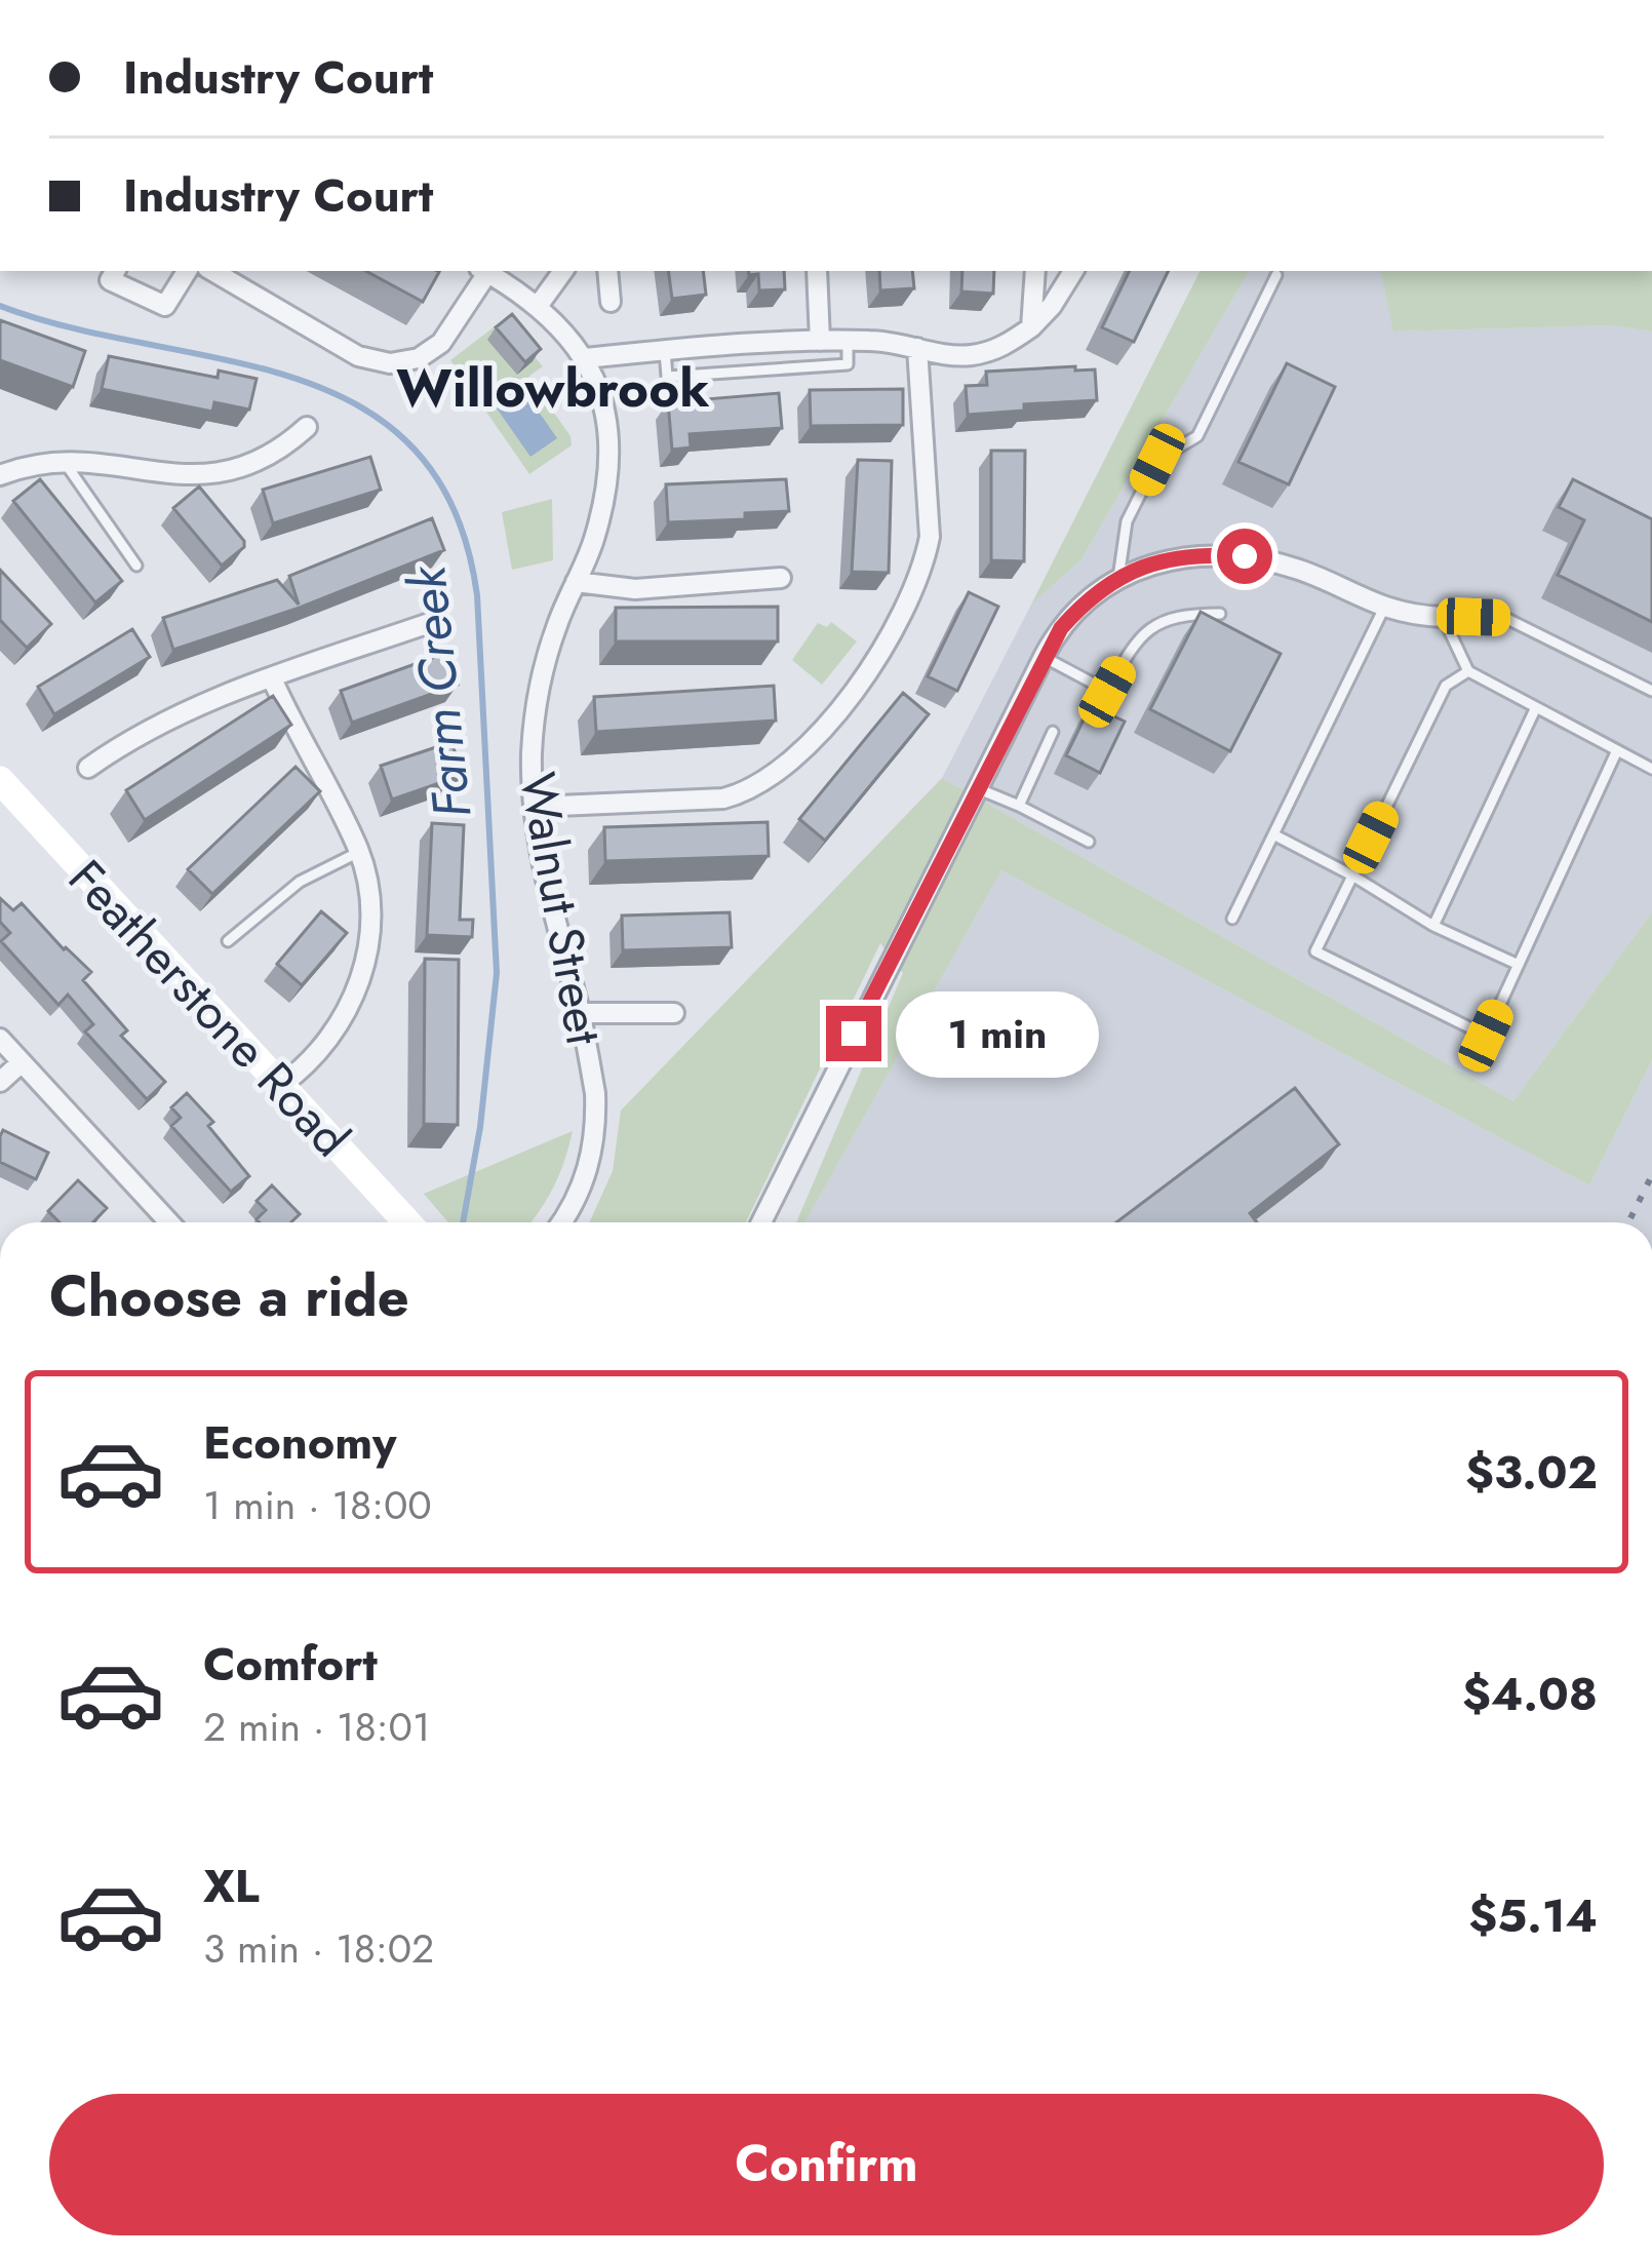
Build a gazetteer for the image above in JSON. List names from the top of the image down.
{
  "streets": {
    "street": ["Walnut Street", "Featherstone Road"]
  },
  "districts": ["Willowbrook"],
  "water": ["Farm Creek"],
  "page": {
    "banner": ["Industry Court", "Industry Court"],
    "bubble": "1 min",
    "heading": "Choose a ride",
    "list": [
      {
        "name": "Economy",
        "note": "1 min · 18:00",
        "value": "$3.02"
      },
      {
        "name": "Comfort",
        "note": "2 min · 18:01",
        "value": "$4.08"
      },
      {
        "name": "XL",
        "note": "3 min · 18:02",
        "value": "$5.14"
      }
    ],
    "buttons": "Confirm"
  }
}
